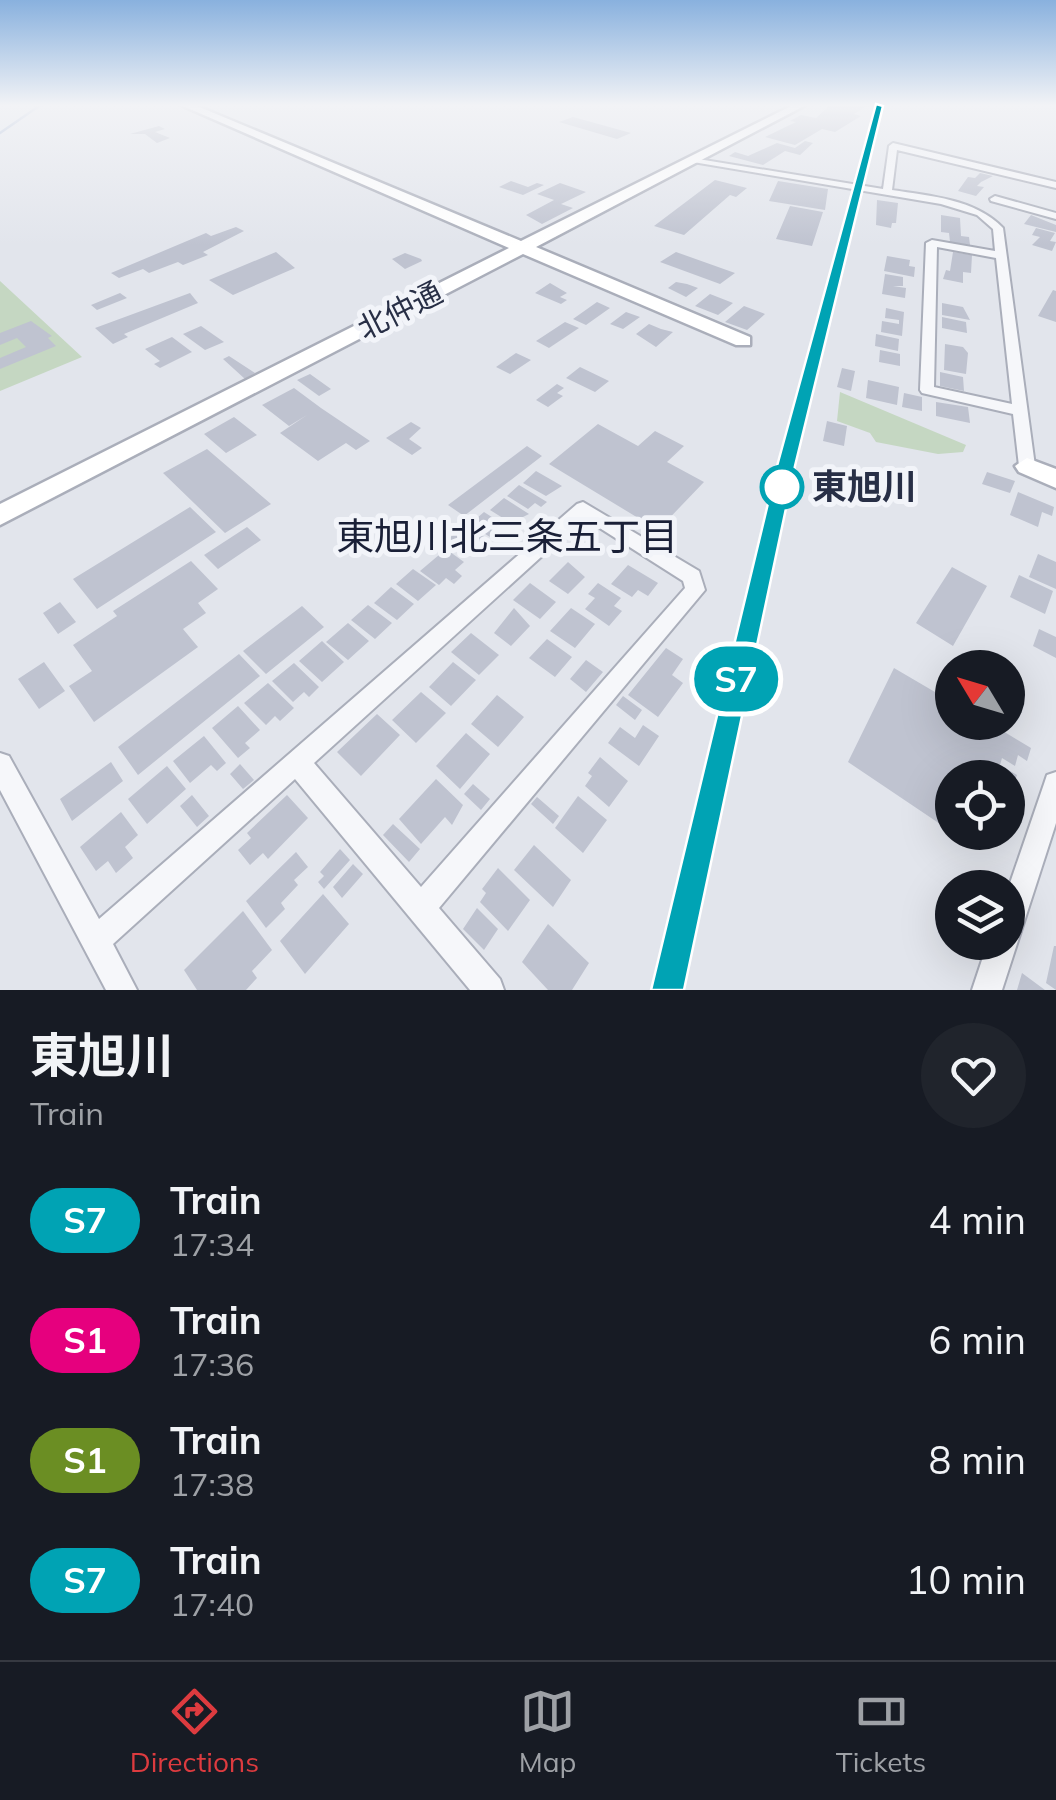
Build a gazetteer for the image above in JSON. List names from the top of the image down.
{
  "streets": {
    "street": ["北仲通"]
  },
  "districts": ["東旭川北三条五丁目"],
  "places": ["東旭川"],
  "north": "top left",
  "page": {
    "on_map": "S7",
    "heading": ["東旭川", "Train"],
    "list": [
      {
        "mark": "S7",
        "name": "Train",
        "note": "17:34",
        "value": "4 min"
      },
      {
        "mark": "S1",
        "name": "Train",
        "note": "17:36",
        "value": "6 min"
      },
      {
        "mark": "S1",
        "name": "Train",
        "note": "17:38",
        "value": "8 min"
      },
      {
        "mark": "S7",
        "name": "Train",
        "note": "17:40",
        "value": "10 min"
      }
    ],
    "tabs": ["Directions", "Map", "Tickets"]
  }
}
